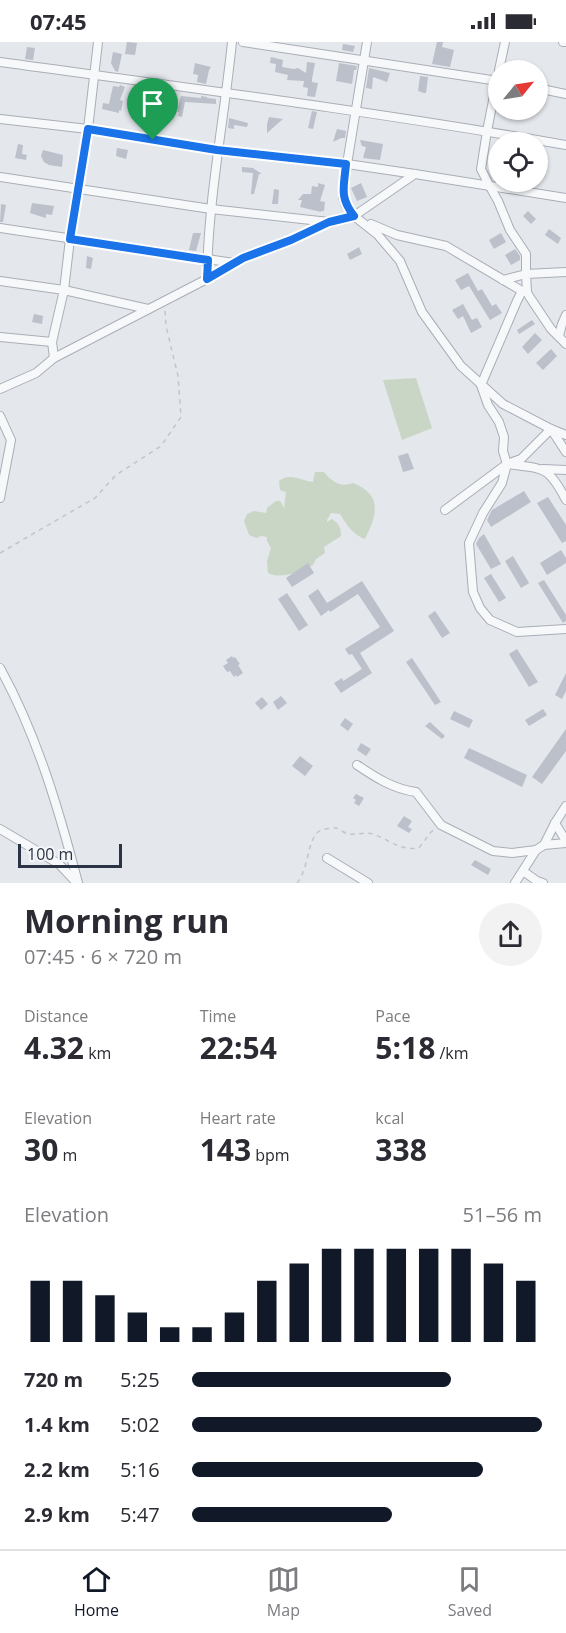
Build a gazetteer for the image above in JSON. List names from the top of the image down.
{
  "scale_bar": "100 m",
  "north": "top right",
  "page": {
    "status": "07:45",
    "scale": "100 m",
    "heading": ["Morning run", "07:45 · 6 × 720 m"],
    "stats": [
      ["Distance", "4.32 km"],
      ["Time", "22:54"],
      ["Pace", "5:18 /km"],
      ["Elevation", "30 m"],
      ["Heart rate", "143 bpm"],
      ["kcal", "338"]
    ],
    "chart": ["Elevation", "51–56 m"],
    "list": [
      {
        "name": "720 m",
        "note": "5:25"
      },
      {
        "name": "1.4 km",
        "note": "5:02"
      },
      {
        "name": "2.2 km",
        "note": "5:16"
      },
      {
        "name": "2.9 km",
        "note": "5:47"
      }
    ],
    "tabs": ["Home", "Map", "Saved"]
  }
}
